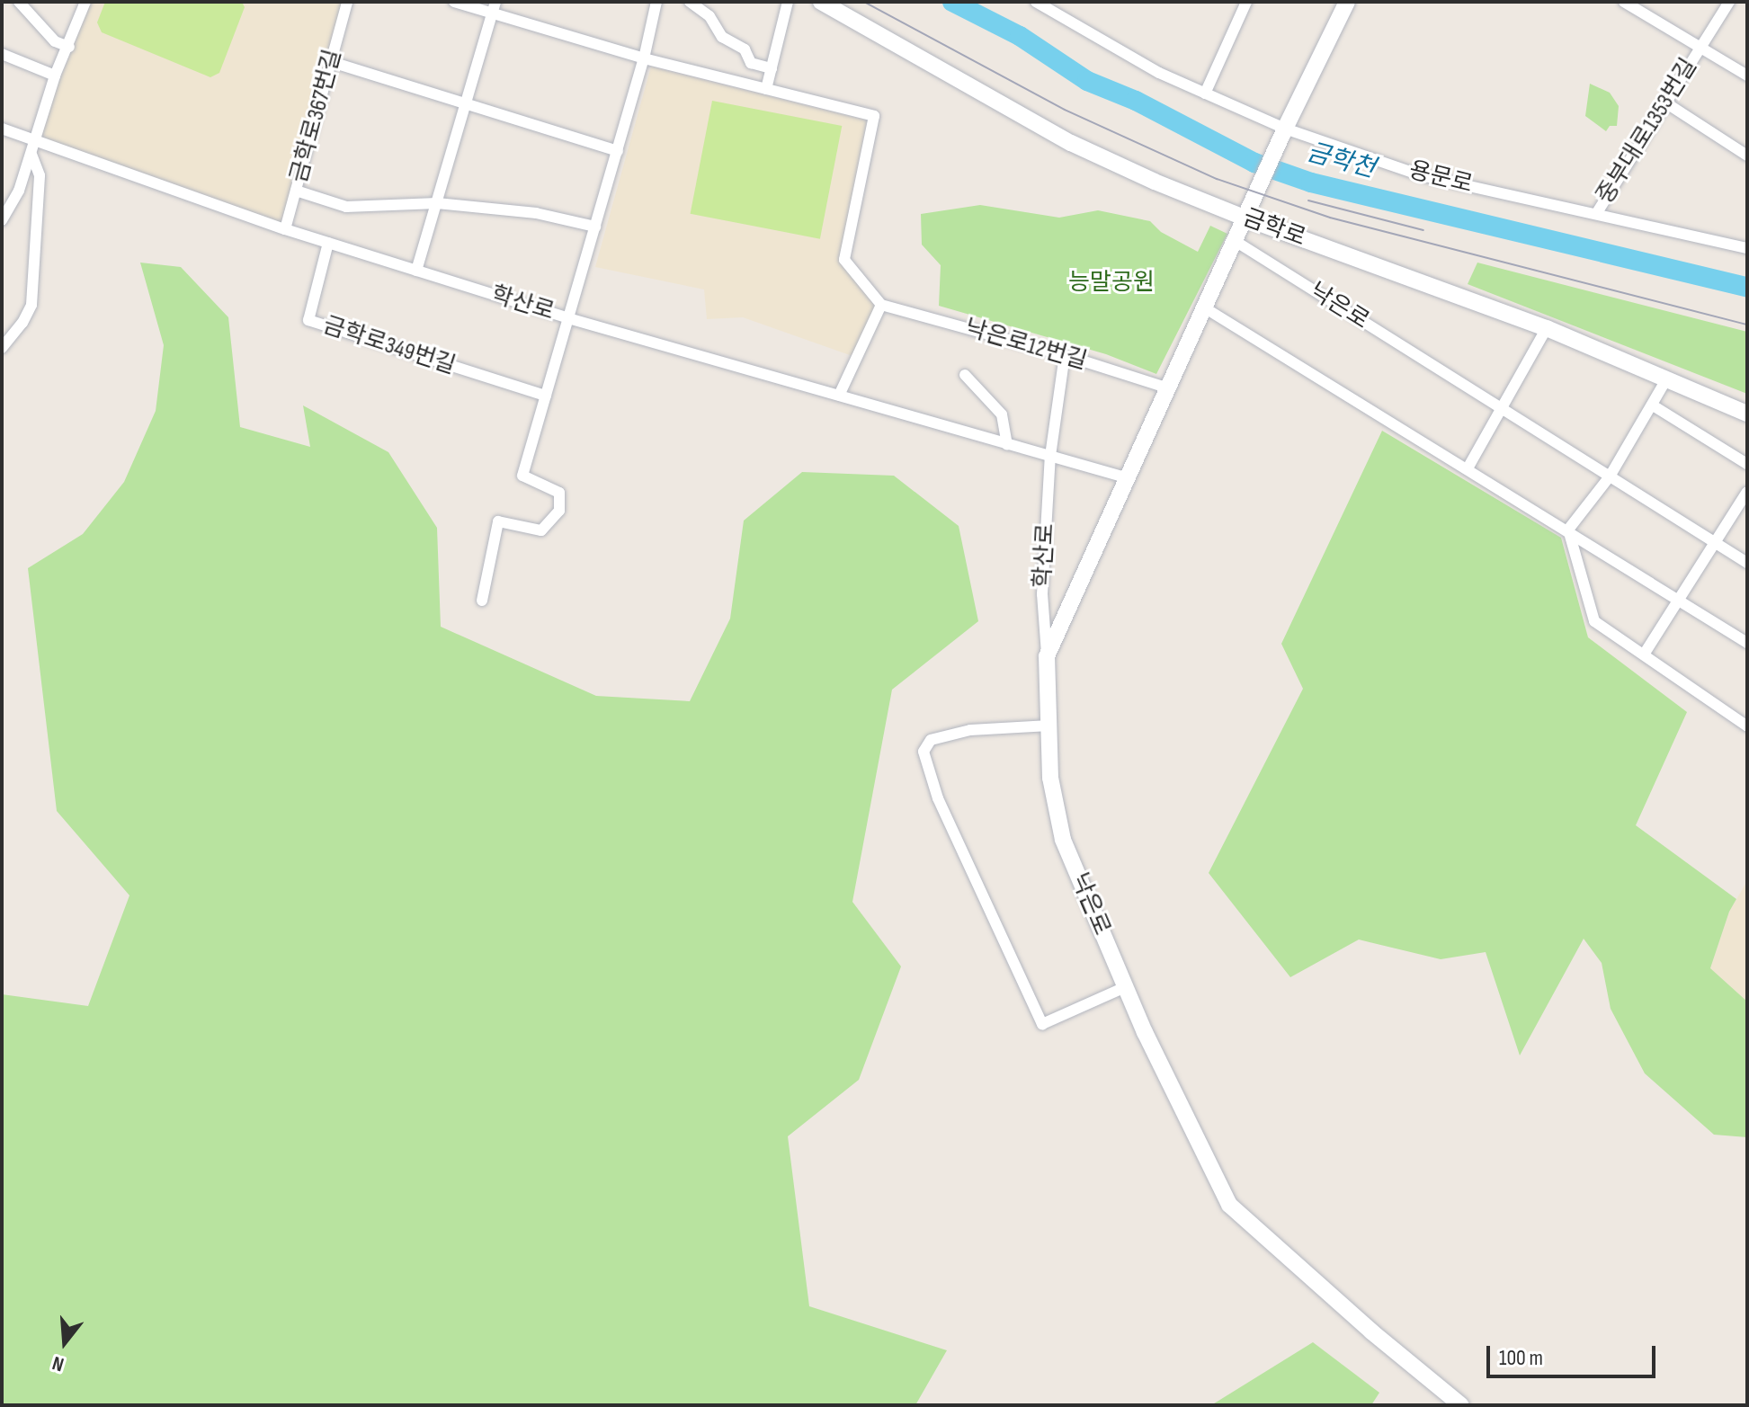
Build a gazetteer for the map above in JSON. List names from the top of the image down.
{
  "streets": {
    "main road": ["금학로", "낙은로"],
    "street": [
      "금학로367번길",
      "중부대로1353번길",
      "용문로",
      "학산로",
      "낙은로12번길",
      "금학로349번길"
    ]
  },
  "crossings": [
    ["금학로367번길", "학산로"],
    ["중부대로1353번길", "용문로"],
    ["용문로", "낙은로"],
    ["금학로", "낙은로"],
    ["학산로", "낙은로"],
    ["학산로", "금학로349번길"],
    ["낙은로", "낙은로12번길"]
  ],
  "water": ["금학천"],
  "parks": ["능말공원"],
  "scale_bar": "100 m",
  "north": "bottom"
}
